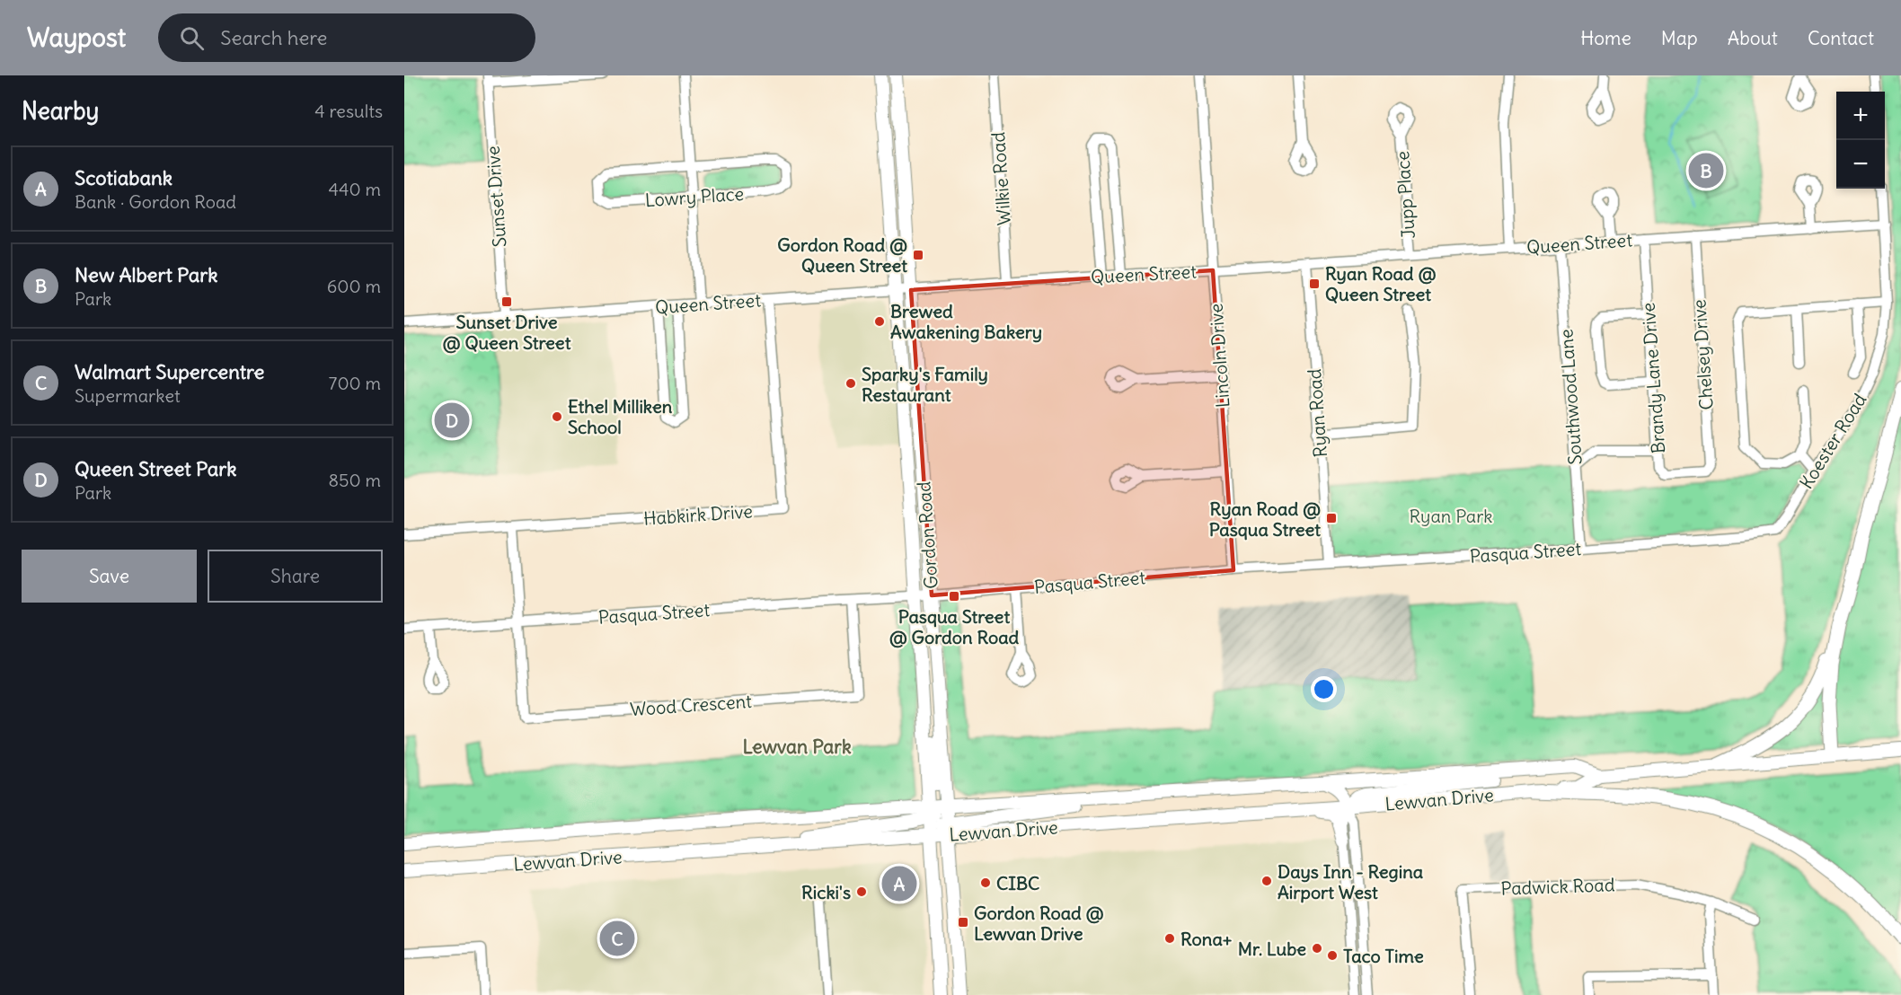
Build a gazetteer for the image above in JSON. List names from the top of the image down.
{
  "streets": {
    "main road": ["Gordon Road", "Lewvan Drive"],
    "street": [
      "Wilkie Road",
      "Jupp Place",
      "Sunset Drive",
      "Lowry Place",
      "Queen Street",
      "Chelsey Drive",
      "Lincoln Drive",
      "Brandy Lane Drive",
      "Southwood Lane",
      "Ryan Road",
      "Koester Road",
      "Habkirk Drive",
      "Pasqua Street",
      "Wood Crescent",
      "Padwick Road"
    ]
  },
  "crossings": [
    ["Wilkie Road", "Queen Street"],
    ["Jupp Place", "Queen Street"],
    ["Sunset Drive", "Queen Street"],
    ["Queen Street", "Chelsey Drive"],
    ["Queen Street", "Lincoln Drive"],
    ["Queen Street", "Brandy Lane Drive"],
    ["Queen Street", "Southwood Lane"],
    ["Queen Street", "Ryan Road"],
    ["Queen Street", "Koester Road"],
    ["Queen Street", "Habkirk Drive"],
    ["Queen Street", "Gordon Road"],
    ["Chelsey Drive", "Brandy Lane Drive"],
    ["Lincoln Drive", "Pasqua Street"],
    ["Southwood Lane", "Pasqua Street"],
    ["Ryan Road", "Pasqua Street"],
    ["Koester Road", "Pasqua Street"],
    ["Gordon Road", "Pasqua Street"],
    ["Gordon Road", "Lewvan Drive"],
    ["Pasqua Street", "Wood Crescent"]
  ],
  "districts": ["Lewvan Park"],
  "parks": ["Ryan Park"],
  "places": {
    "transit": [
      "Gordon Road @ Queen Street",
      "Ryan Road @ Queen Street",
      "Sunset Drive @ Queen Street",
      "Ryan Road @ Pasqua Street",
      "Pasqua Street @ Gordon Road",
      "Gordon Road @ Lewvan Drive"
    ],
    "other": [
      "Brewed Awakening Bakery",
      "Sparky's Family Restaurant",
      "Ethel Milliken School",
      "Days Inn - Regina Airport West",
      "CIBC",
      "Ricki's",
      "Rona+",
      "Mr. Lube",
      "Taco Time"
    ]
  },
  "page": {
    "header": "Waypost",
    "search": "Search here",
    "nav": [
      "Home",
      "Map",
      "About",
      "Contact"
    ],
    "heading": ["Nearby", "4 results"],
    "map_buttons": ["+", "−"],
    "list": [
      {
        "mark": "A",
        "name": "Scotiabank",
        "note": "Bank · Gordon Road",
        "value": "440 m"
      },
      {
        "mark": "B",
        "name": "New Albert Park",
        "note": "Park",
        "value": "600 m"
      },
      {
        "mark": "C",
        "name": "Walmart Supercentre",
        "note": "Supermarket",
        "value": "700 m"
      },
      {
        "mark": "D",
        "name": "Queen Street Park",
        "note": "Park",
        "value": "850 m"
      }
    ],
    "pins": [
      "B",
      "D",
      "A",
      "C"
    ],
    "buttons": ["Save", "Share"]
  }
}
